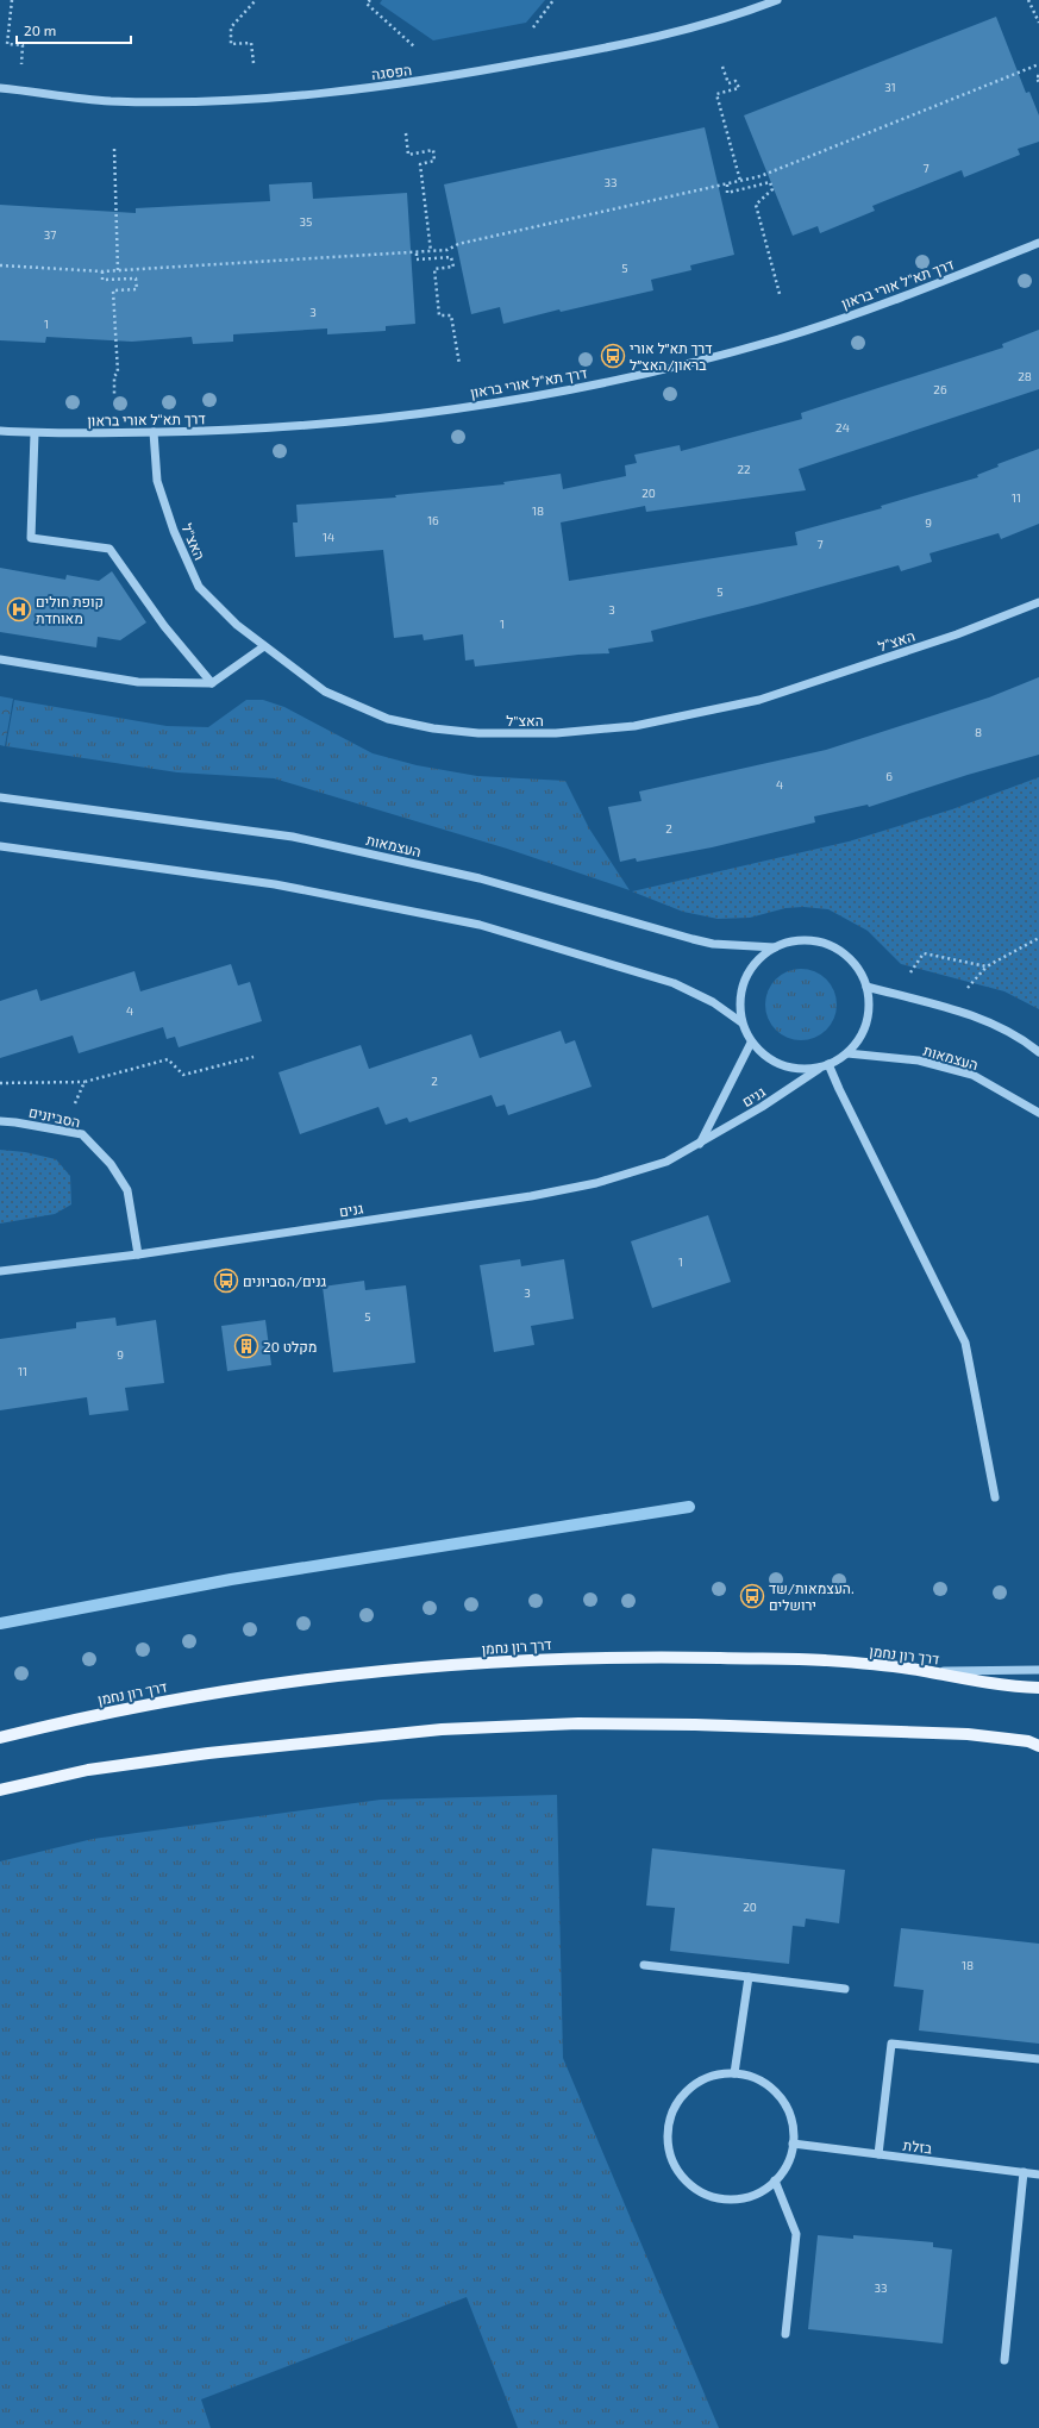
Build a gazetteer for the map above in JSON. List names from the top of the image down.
{
  "streets": {
    "main road": ["דרך רון נחמן"],
    "street": [
      "הפסגה",
      "דרך תא\"ל אורי בראון",
      "האצ\"ל",
      "העצמאות",
      "גנים",
      "הסביונים",
      "בזלת"
    ]
  },
  "crossings": [
    ["דרך תא\"ל אורי בראון", "האצ\"ל"],
    ["העצמאות", "גנים"],
    ["גנים", "הסביונים"]
  ],
  "places": {
    "bus stop": ["דרך תא״ל אורי בראון/האצ״ל", "גנים/הסביונים", "העצמאות/שד. ירושלים"],
    "hospital": ["קופת חולים מאוחדת"],
    "building": ["מקלט 20"]
  },
  "house_numbers": [
    "31",
    "7",
    "33",
    "35",
    "37",
    "5",
    "3",
    "1",
    "28",
    "26",
    "24",
    "22",
    "20",
    "11",
    "18",
    "16",
    "9",
    "14",
    "7",
    "5",
    "3",
    "1",
    "8",
    "6",
    "4",
    "2",
    "4",
    "2",
    "1",
    "3",
    "5",
    "9",
    "11",
    "20",
    "18",
    "33"
  ],
  "scale_bar": "20 m"
}
